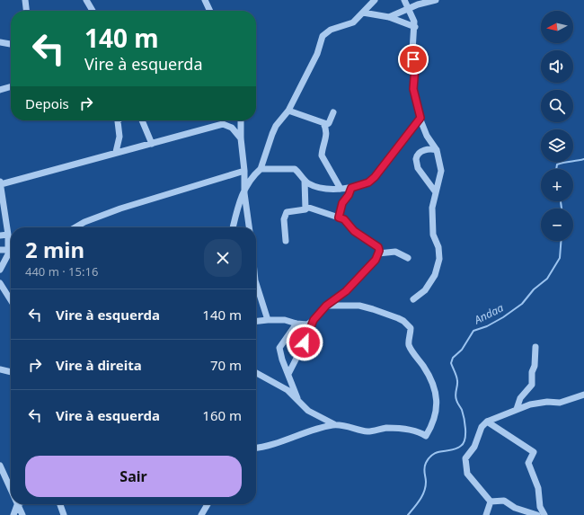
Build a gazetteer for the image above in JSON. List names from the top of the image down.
{
  "water": ["Andaa"],
  "north": "left",
  "page": {
    "map_buttons": ["+", "−"],
    "turn": ["140 m", "Vire à esquerda"],
    "then": "Depois",
    "heading": ["2 min", "440 m · 15:16"],
    "list": [
      {
        "name": "Vire à esquerda",
        "value": "140 m"
      },
      {
        "name": "Vire à direita",
        "value": "70 m"
      },
      {
        "name": "Vire à esquerda",
        "value": "160 m"
      }
    ],
    "buttons": "Sair"
  }
}
